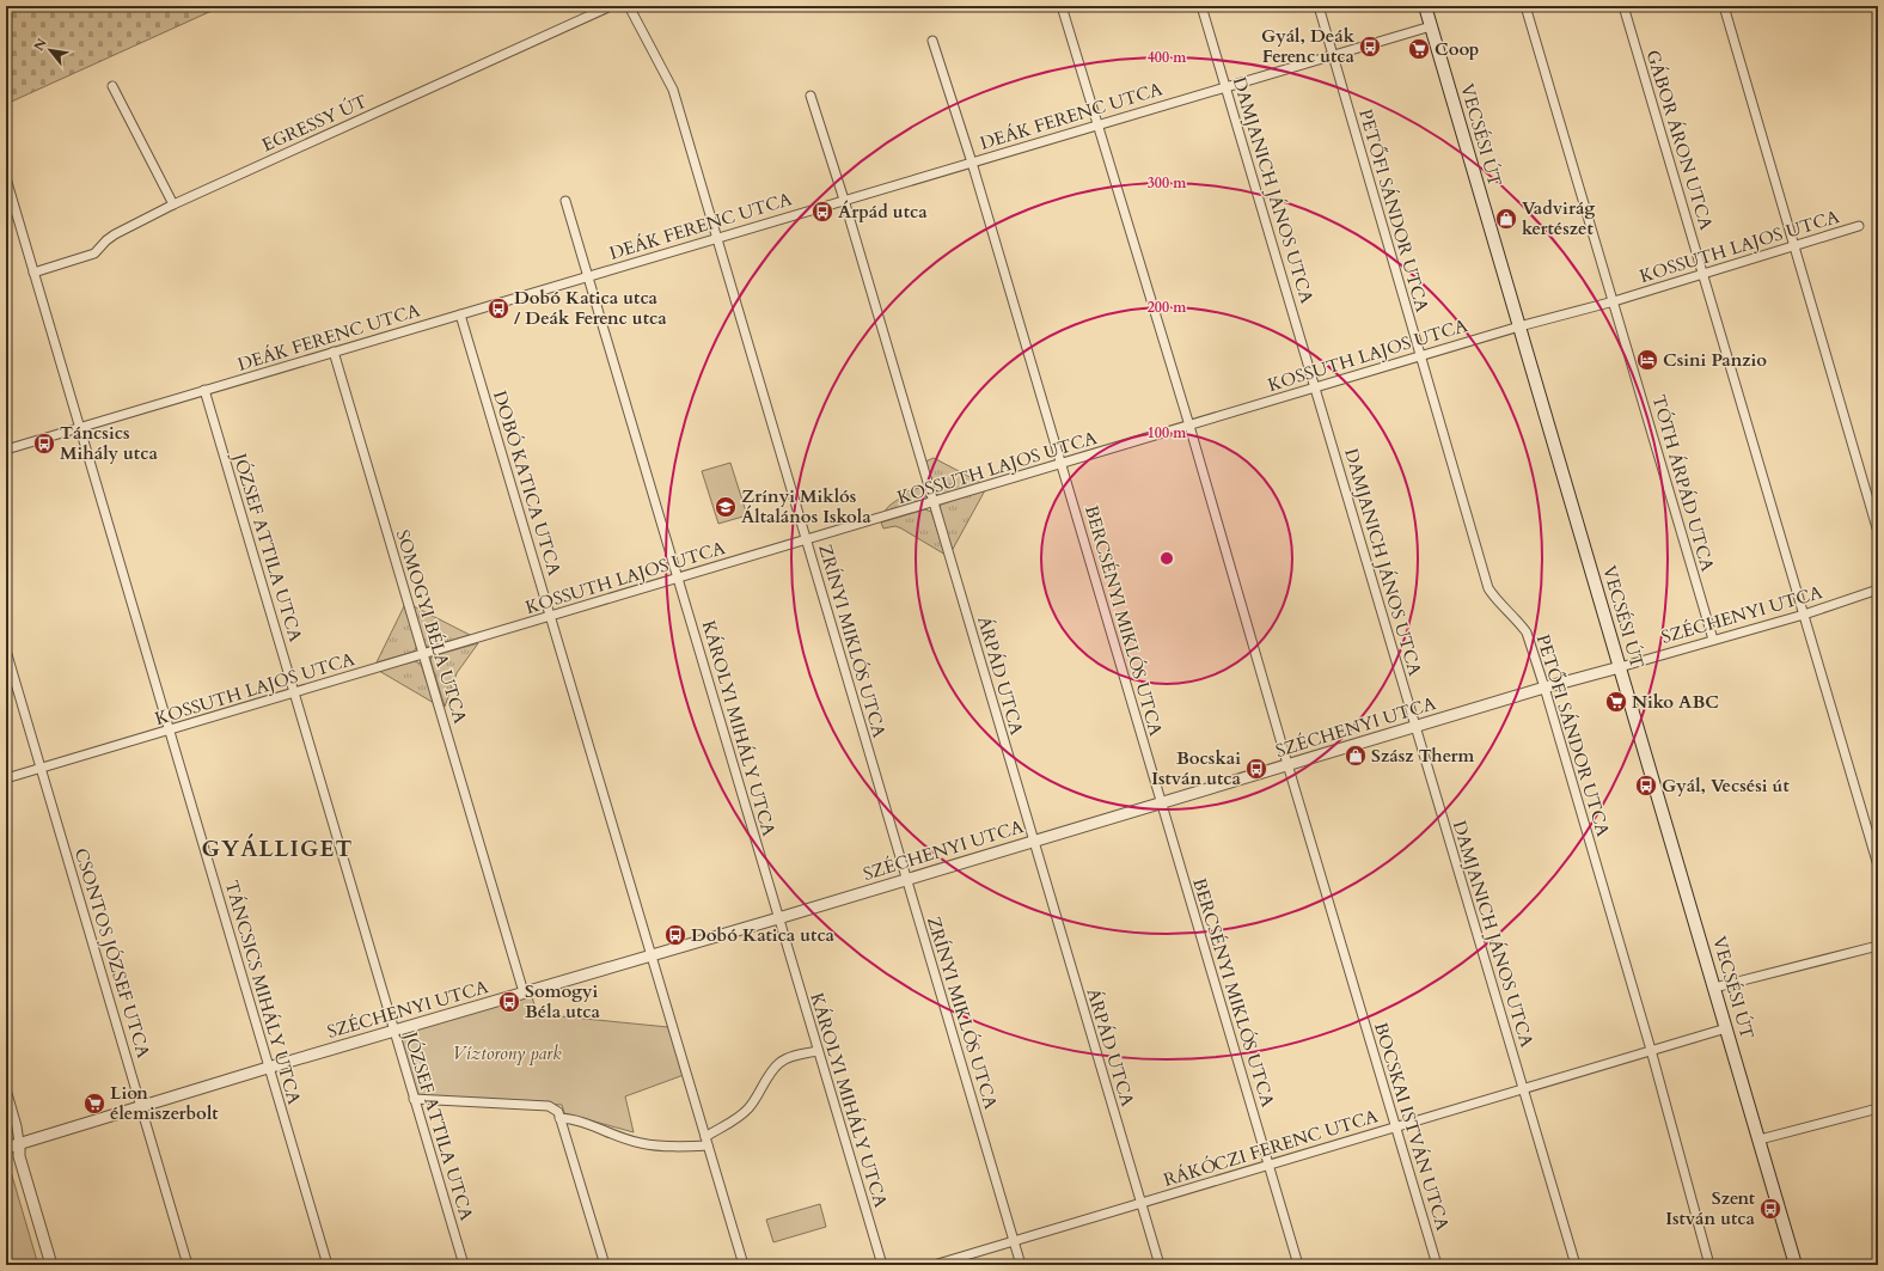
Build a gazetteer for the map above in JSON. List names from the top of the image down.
{
  "streets": {
    "main road": ["VECSÉSI ÚT"],
    "street": [
      "DEÁK FERENC UTCA",
      "EGRESSY ÚT",
      "GÁBOR ÁRON UTCA",
      "DAMJANICH JÁNOS UTCA",
      "PETŐFI SÁNDOR UTCA",
      "KOSSUTH LAJOS UTCA",
      "DOBÓ KATICA UTCA",
      "TÓTH ÁRPÁD UTCA",
      "JÓZSEF ATTILA UTCA",
      "SZÉCHENYI UTCA",
      "BERCSÉNYI MIKLÓS UTCA",
      "SOMOGYI BÉLA UTCA",
      "ZRÍNYI MIKLÓS UTCA",
      "ÁRPÁD UTCA",
      "KÁROLYI MIHÁLY UTCA",
      "CSONTOS JÓZSEF UTCA",
      "TÁNCSICS MIHÁLY UTCA",
      "BOCSKAI ISTVÁN UTCA",
      "RÁKÓCZI FERENC UTCA"
    ]
  },
  "crossings": [
    ["DEÁK FERENC UTCA", "VECSÉSI ÚT"],
    ["DEÁK FERENC UTCA", "DAMJANICH JÁNOS UTCA"],
    ["DEÁK FERENC UTCA", "PETŐFI SÁNDOR UTCA"],
    ["DEÁK FERENC UTCA", "DOBÓ KATICA UTCA"],
    ["DEÁK FERENC UTCA", "JÓZSEF ATTILA UTCA"],
    ["DEÁK FERENC UTCA", "BERCSÉNYI MIKLÓS UTCA"],
    ["DEÁK FERENC UTCA", "SOMOGYI BÉLA UTCA"],
    ["DEÁK FERENC UTCA", "ZRÍNYI MIKLÓS UTCA"],
    ["DEÁK FERENC UTCA", "ÁRPÁD UTCA"],
    ["DEÁK FERENC UTCA", "KÁROLYI MIHÁLY UTCA"],
    ["DEÁK FERENC UTCA", "TÁNCSICS MIHÁLY UTCA"],
    ["DEÁK FERENC UTCA", "BOCSKAI ISTVÁN UTCA"],
    ["EGRESSY ÚT", "TÁNCSICS MIHÁLY UTCA"],
    ["VECSÉSI ÚT", "KOSSUTH LAJOS UTCA"],
    ["VECSÉSI ÚT", "SZÉCHENYI UTCA"],
    ["VECSÉSI ÚT", "RÁKÓCZI FERENC UTCA"],
    ["GÁBOR ÁRON UTCA", "KOSSUTH LAJOS UTCA"],
    ["GÁBOR ÁRON UTCA", "SZÉCHENYI UTCA"],
    ["DAMJANICH JÁNOS UTCA", "KOSSUTH LAJOS UTCA"],
    ["DAMJANICH JÁNOS UTCA", "SZÉCHENYI UTCA"],
    ["DAMJANICH JÁNOS UTCA", "RÁKÓCZI FERENC UTCA"],
    ["PETŐFI SÁNDOR UTCA", "KOSSUTH LAJOS UTCA"],
    ["PETŐFI SÁNDOR UTCA", "SZÉCHENYI UTCA"],
    ["PETŐFI SÁNDOR UTCA", "RÁKÓCZI FERENC UTCA"],
    ["KOSSUTH LAJOS UTCA", "DOBÓ KATICA UTCA"],
    ["KOSSUTH LAJOS UTCA", "TÓTH ÁRPÁD UTCA"],
    ["KOSSUTH LAJOS UTCA", "JÓZSEF ATTILA UTCA"],
    ["KOSSUTH LAJOS UTCA", "BERCSÉNYI MIKLÓS UTCA"],
    ["KOSSUTH LAJOS UTCA", "SOMOGYI BÉLA UTCA"],
    ["KOSSUTH LAJOS UTCA", "ZRÍNYI MIKLÓS UTCA"],
    ["KOSSUTH LAJOS UTCA", "ÁRPÁD UTCA"],
    ["KOSSUTH LAJOS UTCA", "KÁROLYI MIHÁLY UTCA"],
    ["KOSSUTH LAJOS UTCA", "CSONTOS JÓZSEF UTCA"],
    ["KOSSUTH LAJOS UTCA", "TÁNCSICS MIHÁLY UTCA"],
    ["KOSSUTH LAJOS UTCA", "BOCSKAI ISTVÁN UTCA"],
    ["DOBÓ KATICA UTCA", "SZÉCHENYI UTCA"],
    ["TÓTH ÁRPÁD UTCA", "SZÉCHENYI UTCA"],
    ["JÓZSEF ATTILA UTCA", "SZÉCHENYI UTCA"],
    ["SZÉCHENYI UTCA", "BERCSÉNYI MIKLÓS UTCA"],
    ["SZÉCHENYI UTCA", "SOMOGYI BÉLA UTCA"],
    ["SZÉCHENYI UTCA", "ZRÍNYI MIKLÓS UTCA"],
    ["SZÉCHENYI UTCA", "ÁRPÁD UTCA"],
    ["SZÉCHENYI UTCA", "KÁROLYI MIHÁLY UTCA"],
    ["SZÉCHENYI UTCA", "CSONTOS JÓZSEF UTCA"],
    ["SZÉCHENYI UTCA", "TÁNCSICS MIHÁLY UTCA"],
    ["SZÉCHENYI UTCA", "BOCSKAI ISTVÁN UTCA"],
    ["BERCSÉNYI MIKLÓS UTCA", "RÁKÓCZI FERENC UTCA"],
    ["ZRÍNYI MIKLÓS UTCA", "RÁKÓCZI FERENC UTCA"],
    ["ÁRPÁD UTCA", "RÁKÓCZI FERENC UTCA"],
    ["BOCSKAI ISTVÁN UTCA", "RÁKÓCZI FERENC UTCA"]
  ],
  "districts": ["GYÁLLIGET"],
  "parks": ["Víztorony park"],
  "places": {
    "bus stop": [
      "Gyál, Deák Ferenc utca",
      "Árpád utca",
      "Dobó Katica utca / Deák Ferenc utca",
      "Táncsics Mihály utca",
      "Bocskai István utca",
      "Gyál, Vecsési út",
      "Dobó Katica utca",
      "Somogyi Béla utca",
      "Szent István utca"
    ],
    "supermarket": ["Coop", "Niko ABC", "Lion élemiszerbolt"],
    "shop": ["Vadvirág kertészet", "Szász Therm"],
    "hotel": ["Csini Panzio"],
    "school or university": ["Zrínyi Miklós Általános Iskola"]
  },
  "north": "top left",
  "rings": [
    "400 m",
    "300 m",
    "200 m",
    "100 m"
  ]
}
